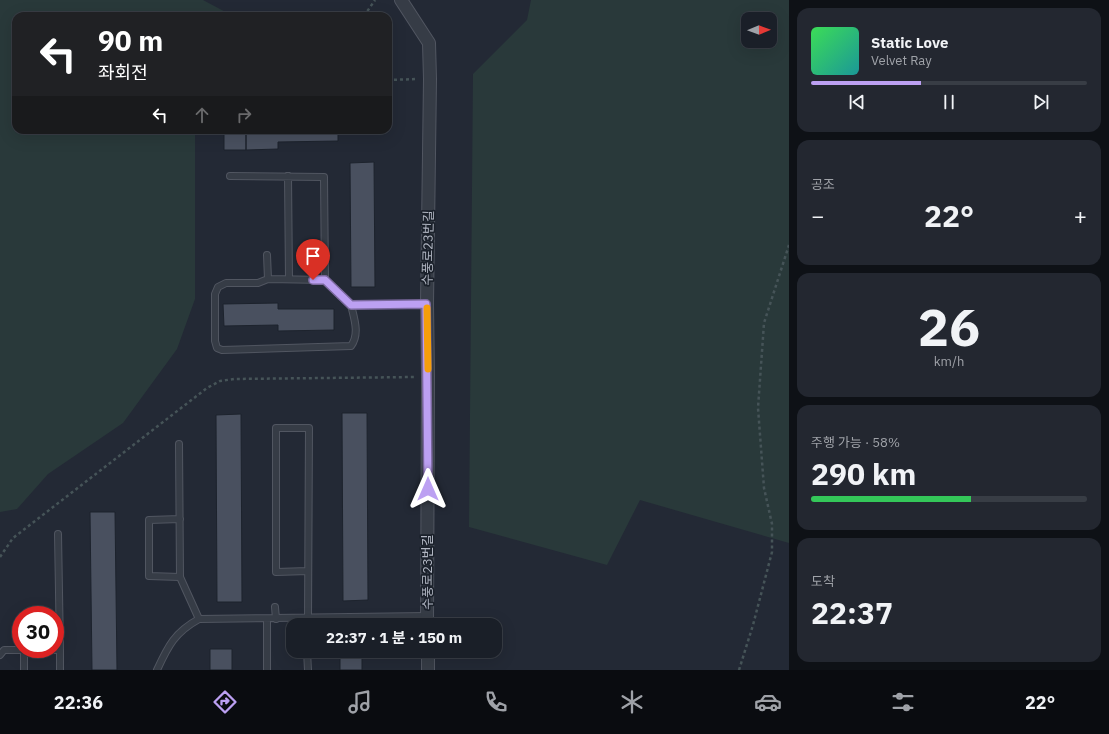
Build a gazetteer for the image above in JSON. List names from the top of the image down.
{
  "streets": {
    "street": ["수풍로23번길"]
  },
  "north": "right",
  "page": {
    "turn": ["90 m", "좌회전"],
    "song": ["Static Love", "Velvet Ray"],
    "tile": [
      "공조",
      ["26", "km/h"],
      ["주행 가능 · 58%", "290 km"],
      ["도착", "22:37"]
    ],
    "heat": ["−", "22°", "+"],
    "limit": "30",
    "trip": "22:37 · 1 분 · 150 m",
    "tabs": ["22:36", "22°"]
  }
}
